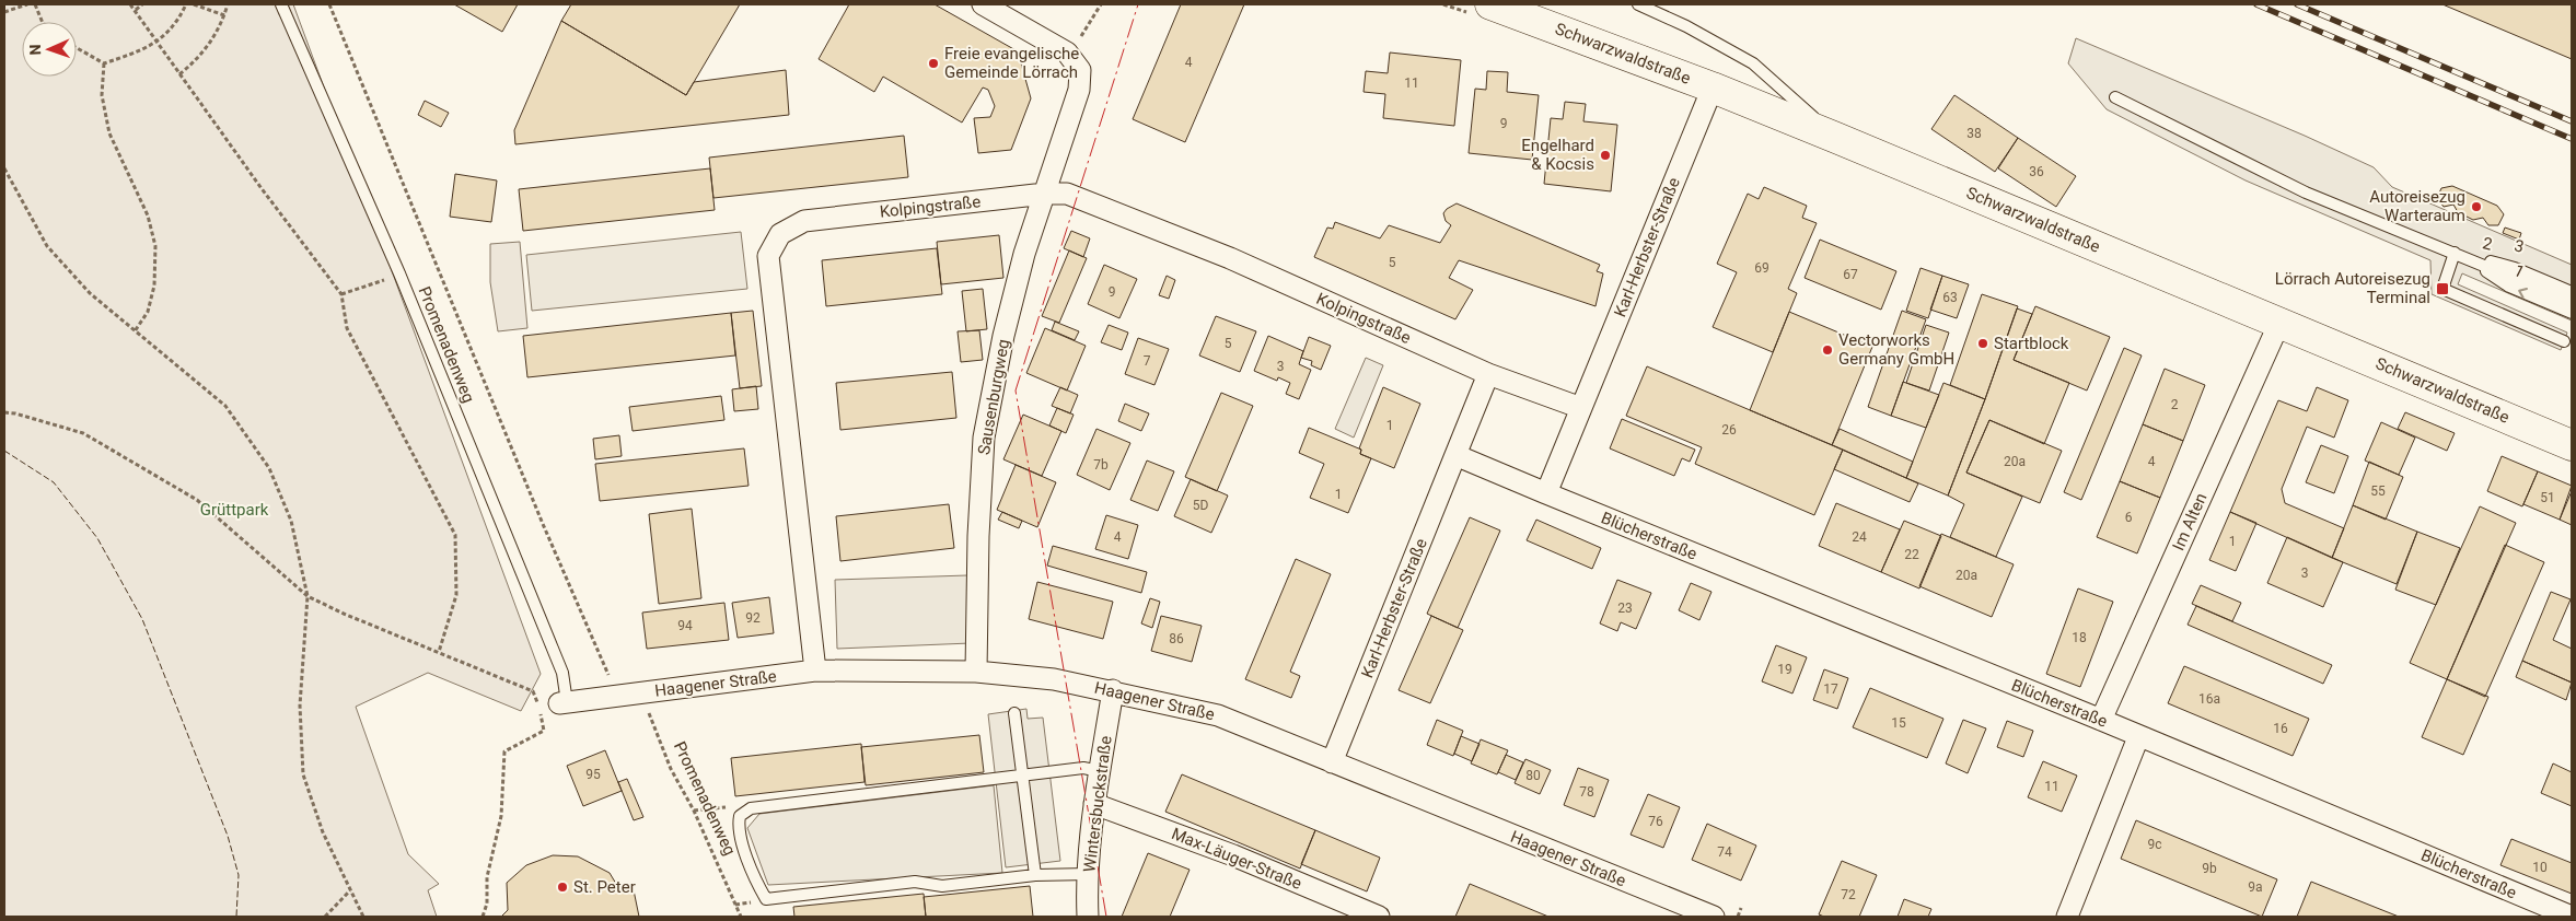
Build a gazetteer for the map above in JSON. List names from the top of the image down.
{
  "streets": {
    "main road": ["Schwarzwaldstraße"],
    "street": [
      "Kolpingstraße",
      "Karl-Herbster-Straße",
      "Sausenburgweg",
      "Im Alten",
      "Blücherstraße",
      "Haagener Straße",
      "Wintersbuckstraße",
      "Max-Läuger-Straße"
    ],
    "lane": [
      "2",
      "3",
      "1",
      "Promenadenweg"
    ]
  },
  "crossings": [
    ["Schwarzwaldstraße", "Karl-Herbster-Straße"],
    ["Schwarzwaldstraße", "Im Alten"],
    ["Kolpingstraße", "Karl-Herbster-Straße"],
    ["Kolpingstraße", "Sausenburgweg"],
    ["Kolpingstraße", "Haagener Straße"],
    ["2", "3"],
    ["2", "1"],
    ["3", "1"],
    ["Karl-Herbster-Straße", "Blücherstraße"],
    ["Karl-Herbster-Straße", "Haagener Straße"],
    ["Promenadenweg", "Haagener Straße"],
    ["Sausenburgweg", "Haagener Straße"],
    ["Im Alten", "Blücherstraße"],
    ["Haagener Straße", "Wintersbuckstraße"],
    ["Wintersbuckstraße", "Max-Läuger-Straße"]
  ],
  "parks": ["Grüttpark"],
  "places": {
    "other": [
      "Freie evangelische Gemeinde Lörrach",
      "Engelhard & Kocsis",
      "Autoreisezug Warteraum",
      "Startblock",
      "Vectorworks Germany GmbH",
      "St. Peter"
    ],
    "transit": ["Lörrach Autoreisezug Terminal"]
  },
  "house_numbers": [
    "4",
    "11",
    "9",
    "38",
    "36",
    "5",
    "69",
    "67",
    "9",
    "63",
    "5",
    "7",
    "3",
    "2",
    "1",
    "26",
    "20a",
    "4",
    "7b",
    "55",
    "1",
    "51",
    "5D",
    "6",
    "4",
    "24",
    "1",
    "22",
    "3",
    "20a",
    "23",
    "92",
    "94",
    "18",
    "86",
    "19",
    "17",
    "16a",
    "15",
    "16",
    "95",
    "80",
    "11",
    "78",
    "76",
    "9c",
    "74",
    "10",
    "9b",
    "9a",
    "72"
  ],
  "north": "left"
}
